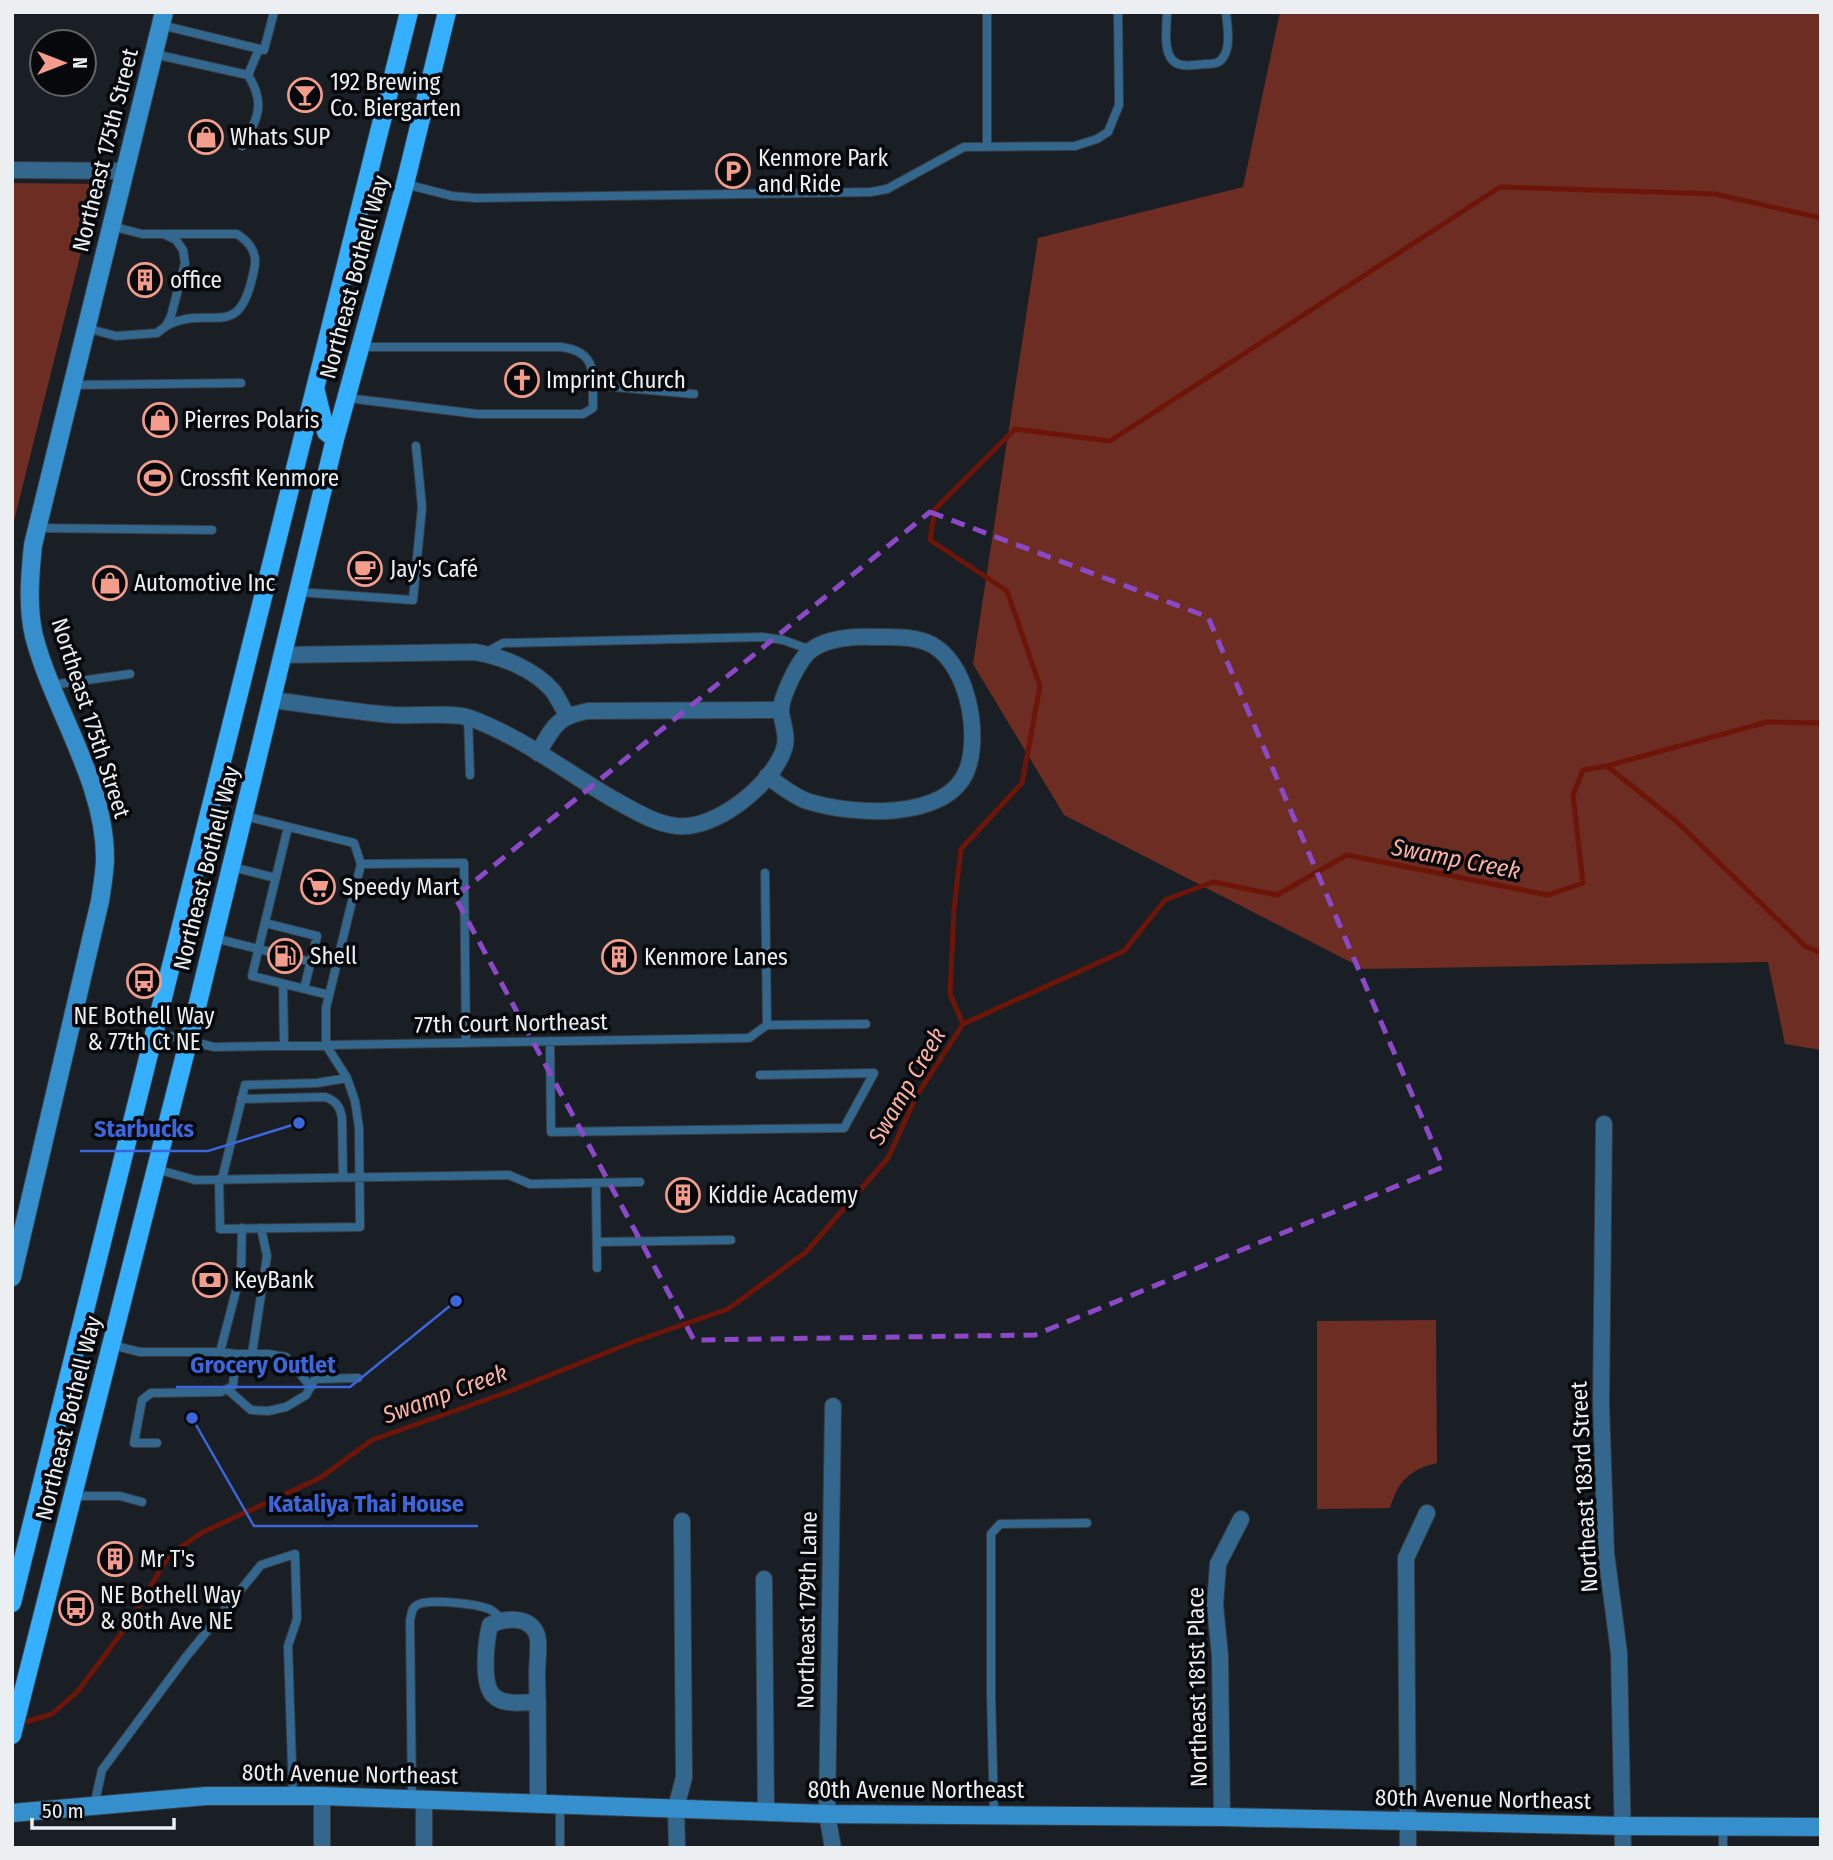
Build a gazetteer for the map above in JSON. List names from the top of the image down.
{
  "streets": {
    "main road": ["Northeast 175th Street", "Northeast Bothell Way", "80th Avenue Northeast"],
    "street": ["Northeast 183rd Street", "Northeast 179th Lane", "Northeast 181st Place"],
    "lane": ["77th Court Northeast"]
  },
  "crossings": [
    ["Northeast Bothell Way", "77th Court Northeast"],
    ["Northeast 183rd Street", "80th Avenue Northeast"],
    ["Northeast 179th Lane", "80th Avenue Northeast"],
    ["Northeast 181st Place", "80th Avenue Northeast"]
  ],
  "water": ["Swamp Creek"],
  "places": {
    "bar": ["192 Brewing Co. Biergarten"],
    "shop": ["Whats SUP", "Pierres Polaris", "Automotive Inc"],
    "parking": ["Kenmore Park and Ride"],
    "building": [
      "office",
      "Kenmore Lanes",
      "Kiddie Academy",
      "Mr T's"
    ],
    "church": ["Imprint Church"],
    "sports": ["Crossfit Kenmore"],
    "cafe": ["Jay's Café"],
    "supermarket": ["Speedy Mart"],
    "fuel station": ["Shell"],
    "bus stop": ["NE Bothell Way & 77th Ct NE", "NE Bothell Way & 80th Ave NE"],
    "other": ["Starbucks", "Grocery Outlet", "Kataliya Thai House"],
    "bank": ["KeyBank"]
  },
  "scale_bar": "50 m",
  "north": "right"
}
